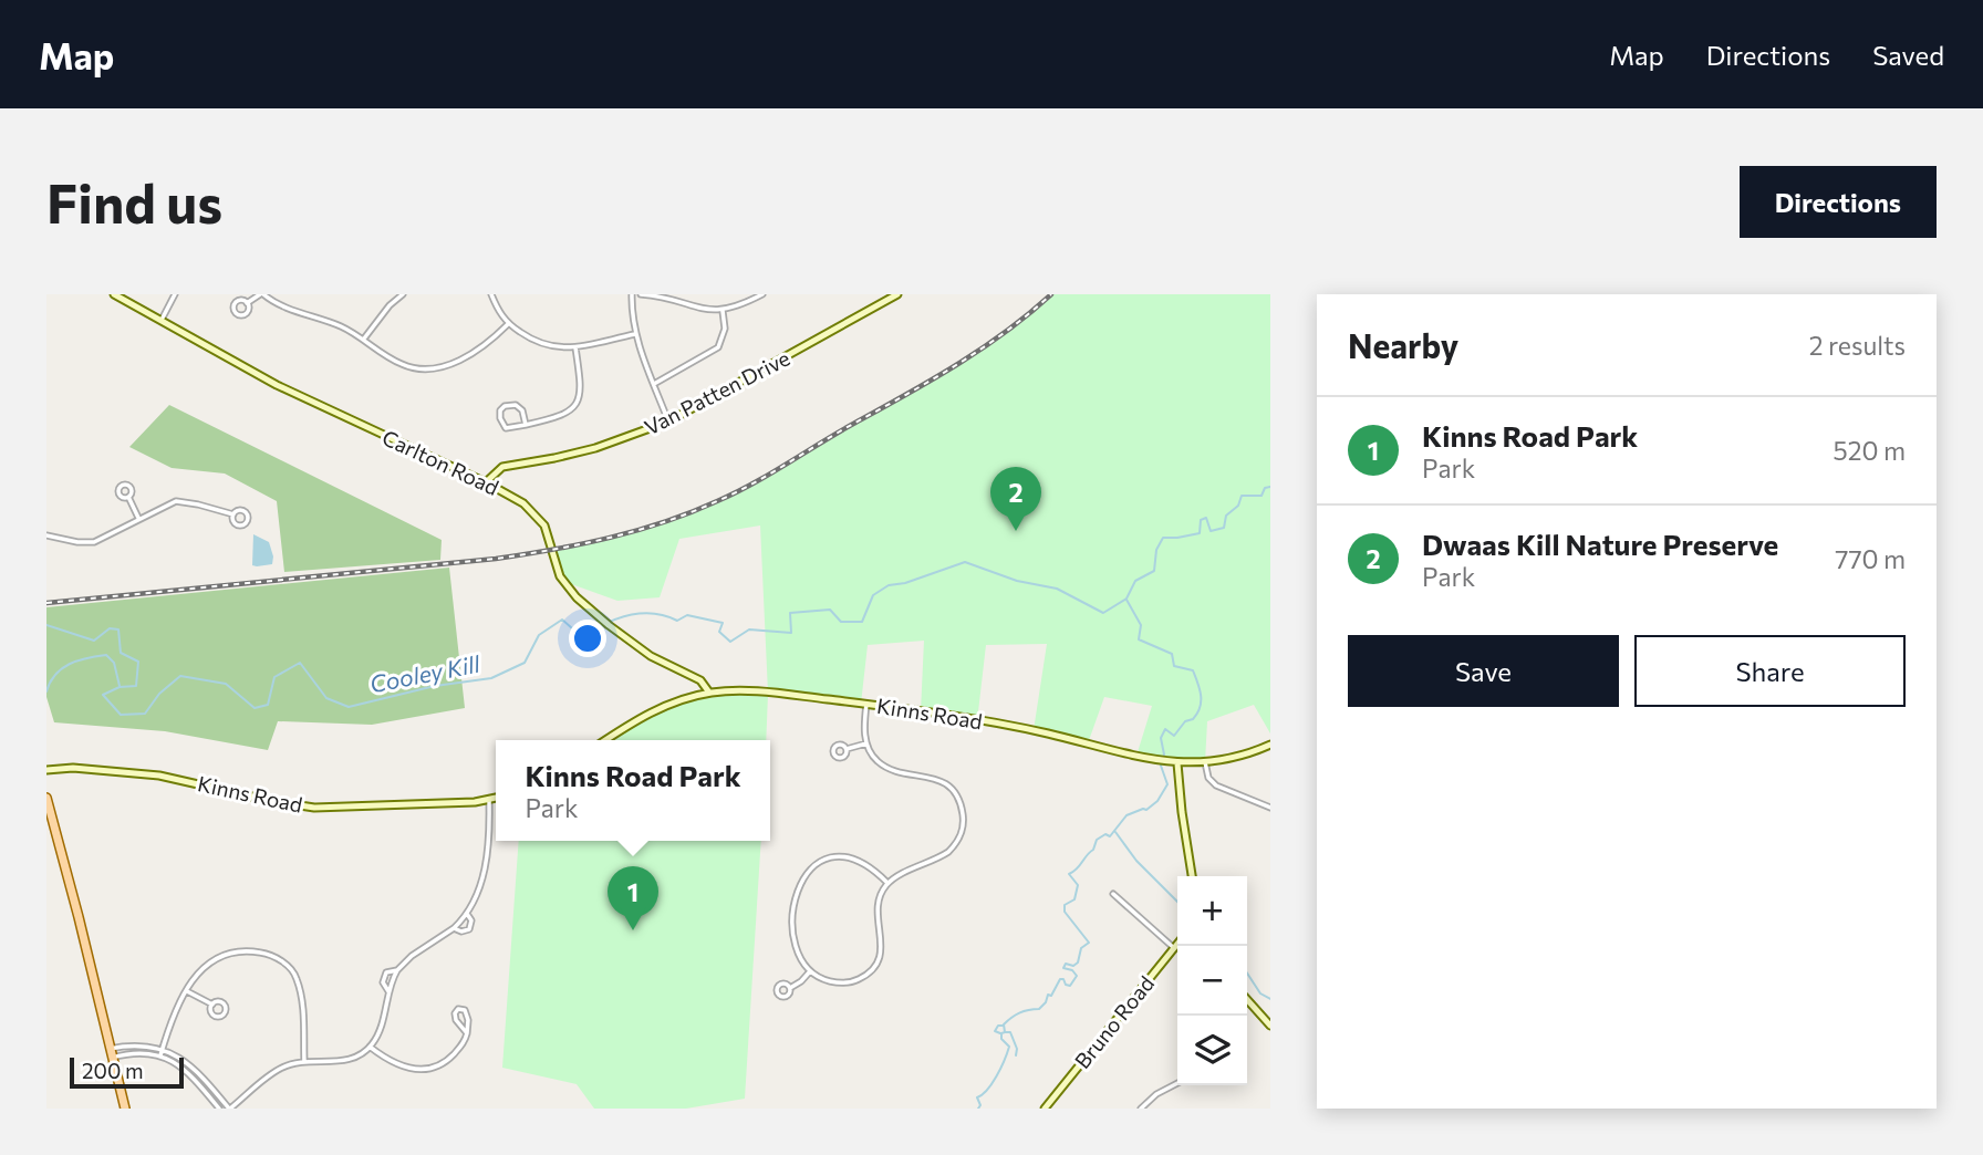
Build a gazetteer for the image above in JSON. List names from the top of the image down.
{
  "streets": {
    "street": [
      "Van Patten Drive",
      "Carlton Road",
      "Kinns Road",
      "Bruno Road"
    ]
  },
  "crossings": [
    ["Van Patten Drive", "Carlton Road"],
    ["Carlton Road", "Kinns Road"]
  ],
  "water": ["Cooley Kill"],
  "scale_bar": "200 m",
  "page": {
    "header": "Map",
    "nav": ["Map", "Directions", "Saved"],
    "buttons": [
      "Directions",
      ["Save", "Share"]
    ],
    "title": "Find us",
    "heading": ["Nearby", "2 results"],
    "list": [
      {
        "mark": "1",
        "name": "Kinns Road Park",
        "note": "Park",
        "value": "520 m"
      },
      {
        "mark": "2",
        "name": "Dwaas Kill Nature Preserve",
        "note": "Park",
        "value": "770 m"
      }
    ],
    "pins": ["2", "1"],
    "popup": ["Kinns Road Park", "Park"],
    "map_buttons": ["+", "−"],
    "scale": "200 m"
  }
}
